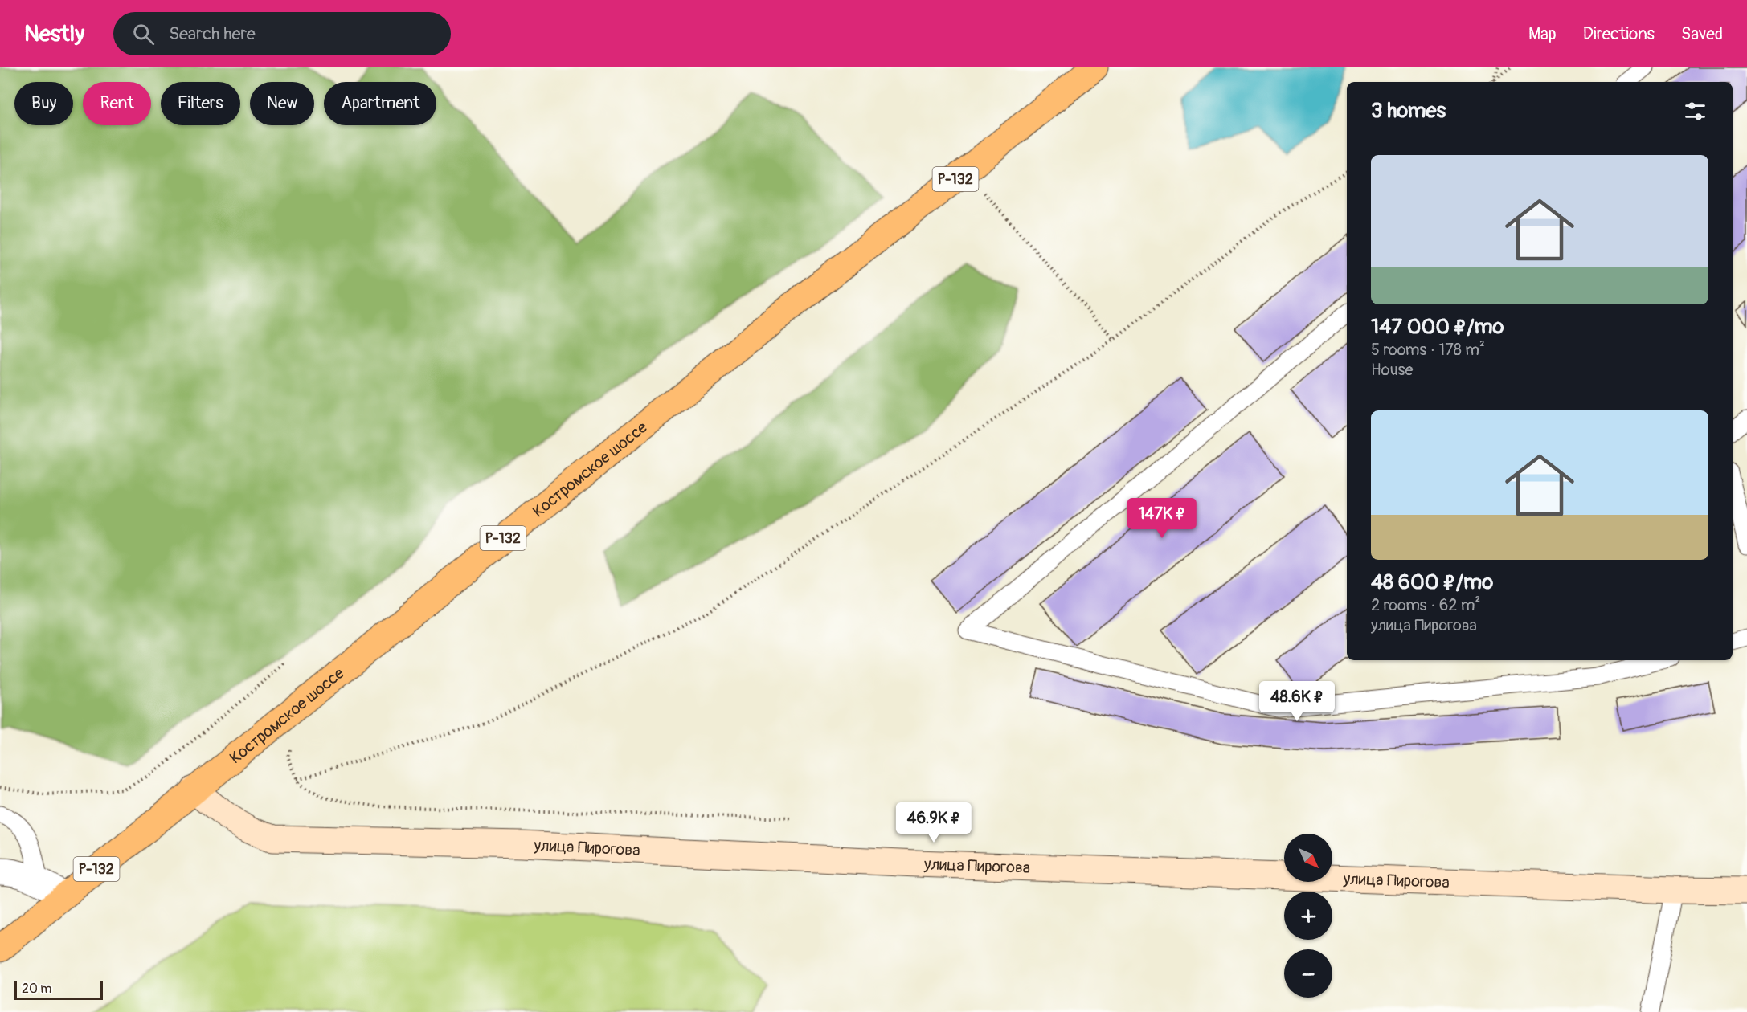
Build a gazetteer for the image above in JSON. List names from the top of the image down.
{
  "streets": {
    "highway": ["Р-132", "Костромское шоссе"],
    "street": ["улица Пирогова"]
  },
  "crossings": [
    ["Костромское шоссе", "улица Пирогова"]
  ],
  "scale_bar": "20 m",
  "north": "bottom right",
  "page": {
    "header": "Nestly",
    "search": "Search here",
    "nav": ["Map", "Directions", "Saved"],
    "chip": [
      "Buy",
      "Rent",
      "Filters",
      "New",
      "Apartment"
    ],
    "heading": "3 homes",
    "list": [
      {
        "name": "147 000 ₽/mo",
        "note": "5 rooms · 178 m² · House"
      },
      {
        "name": "48 600 ₽/mo",
        "note": "2 rooms · 62 m² · улица Пирогова"
      }
    ],
    "price": ["147K ₽", "48.6K ₽", "46.9K ₽"],
    "map_buttons": ["+", "−"],
    "scale": "20 m"
  }
}
